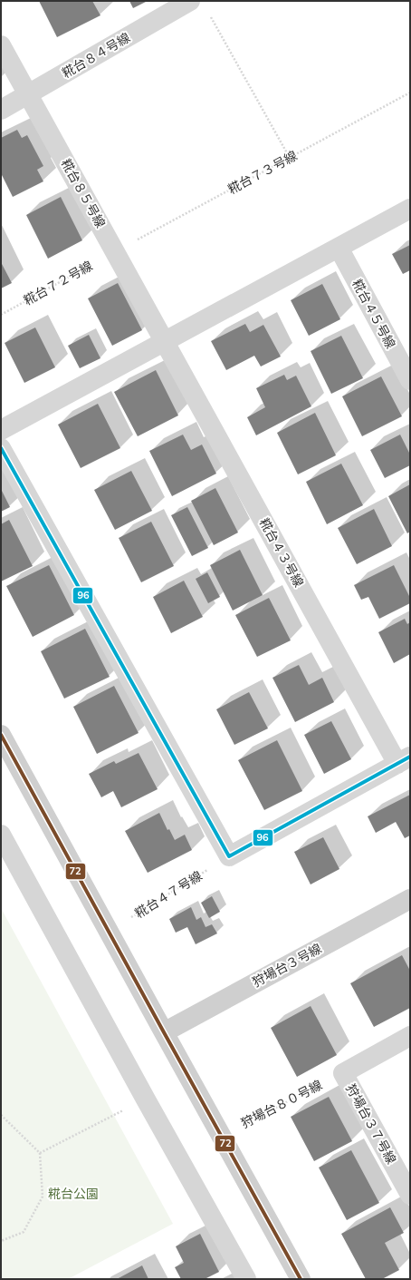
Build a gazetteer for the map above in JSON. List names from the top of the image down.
{
  "streets": {
    "street": [
      "糀台８４号線",
      "糀台８５号線",
      "糀台４５号線",
      "糀台４３号線",
      "狩場台３号線",
      "狩場台３７号線"
    ],
    "path": [
      "糀台７３号線",
      "糀台７２号線",
      "糀台４７号線",
      "狩場台８０号線"
    ]
  },
  "crossings": [
    ["糀台８４号線", "糀台８５号線"],
    ["糀台７３号線", "糀台８５号線"],
    ["糀台７３号線", "糀台７２号線"],
    ["糀台８５号線", "糀台７２号線"],
    ["糀台８５号線", "糀台４３号線"],
    ["狩場台８０号線", "狩場台３７号線"]
  ],
  "parks": ["糀台公園"],
  "lines": ["transit line 96", "transit line 72"]
}
